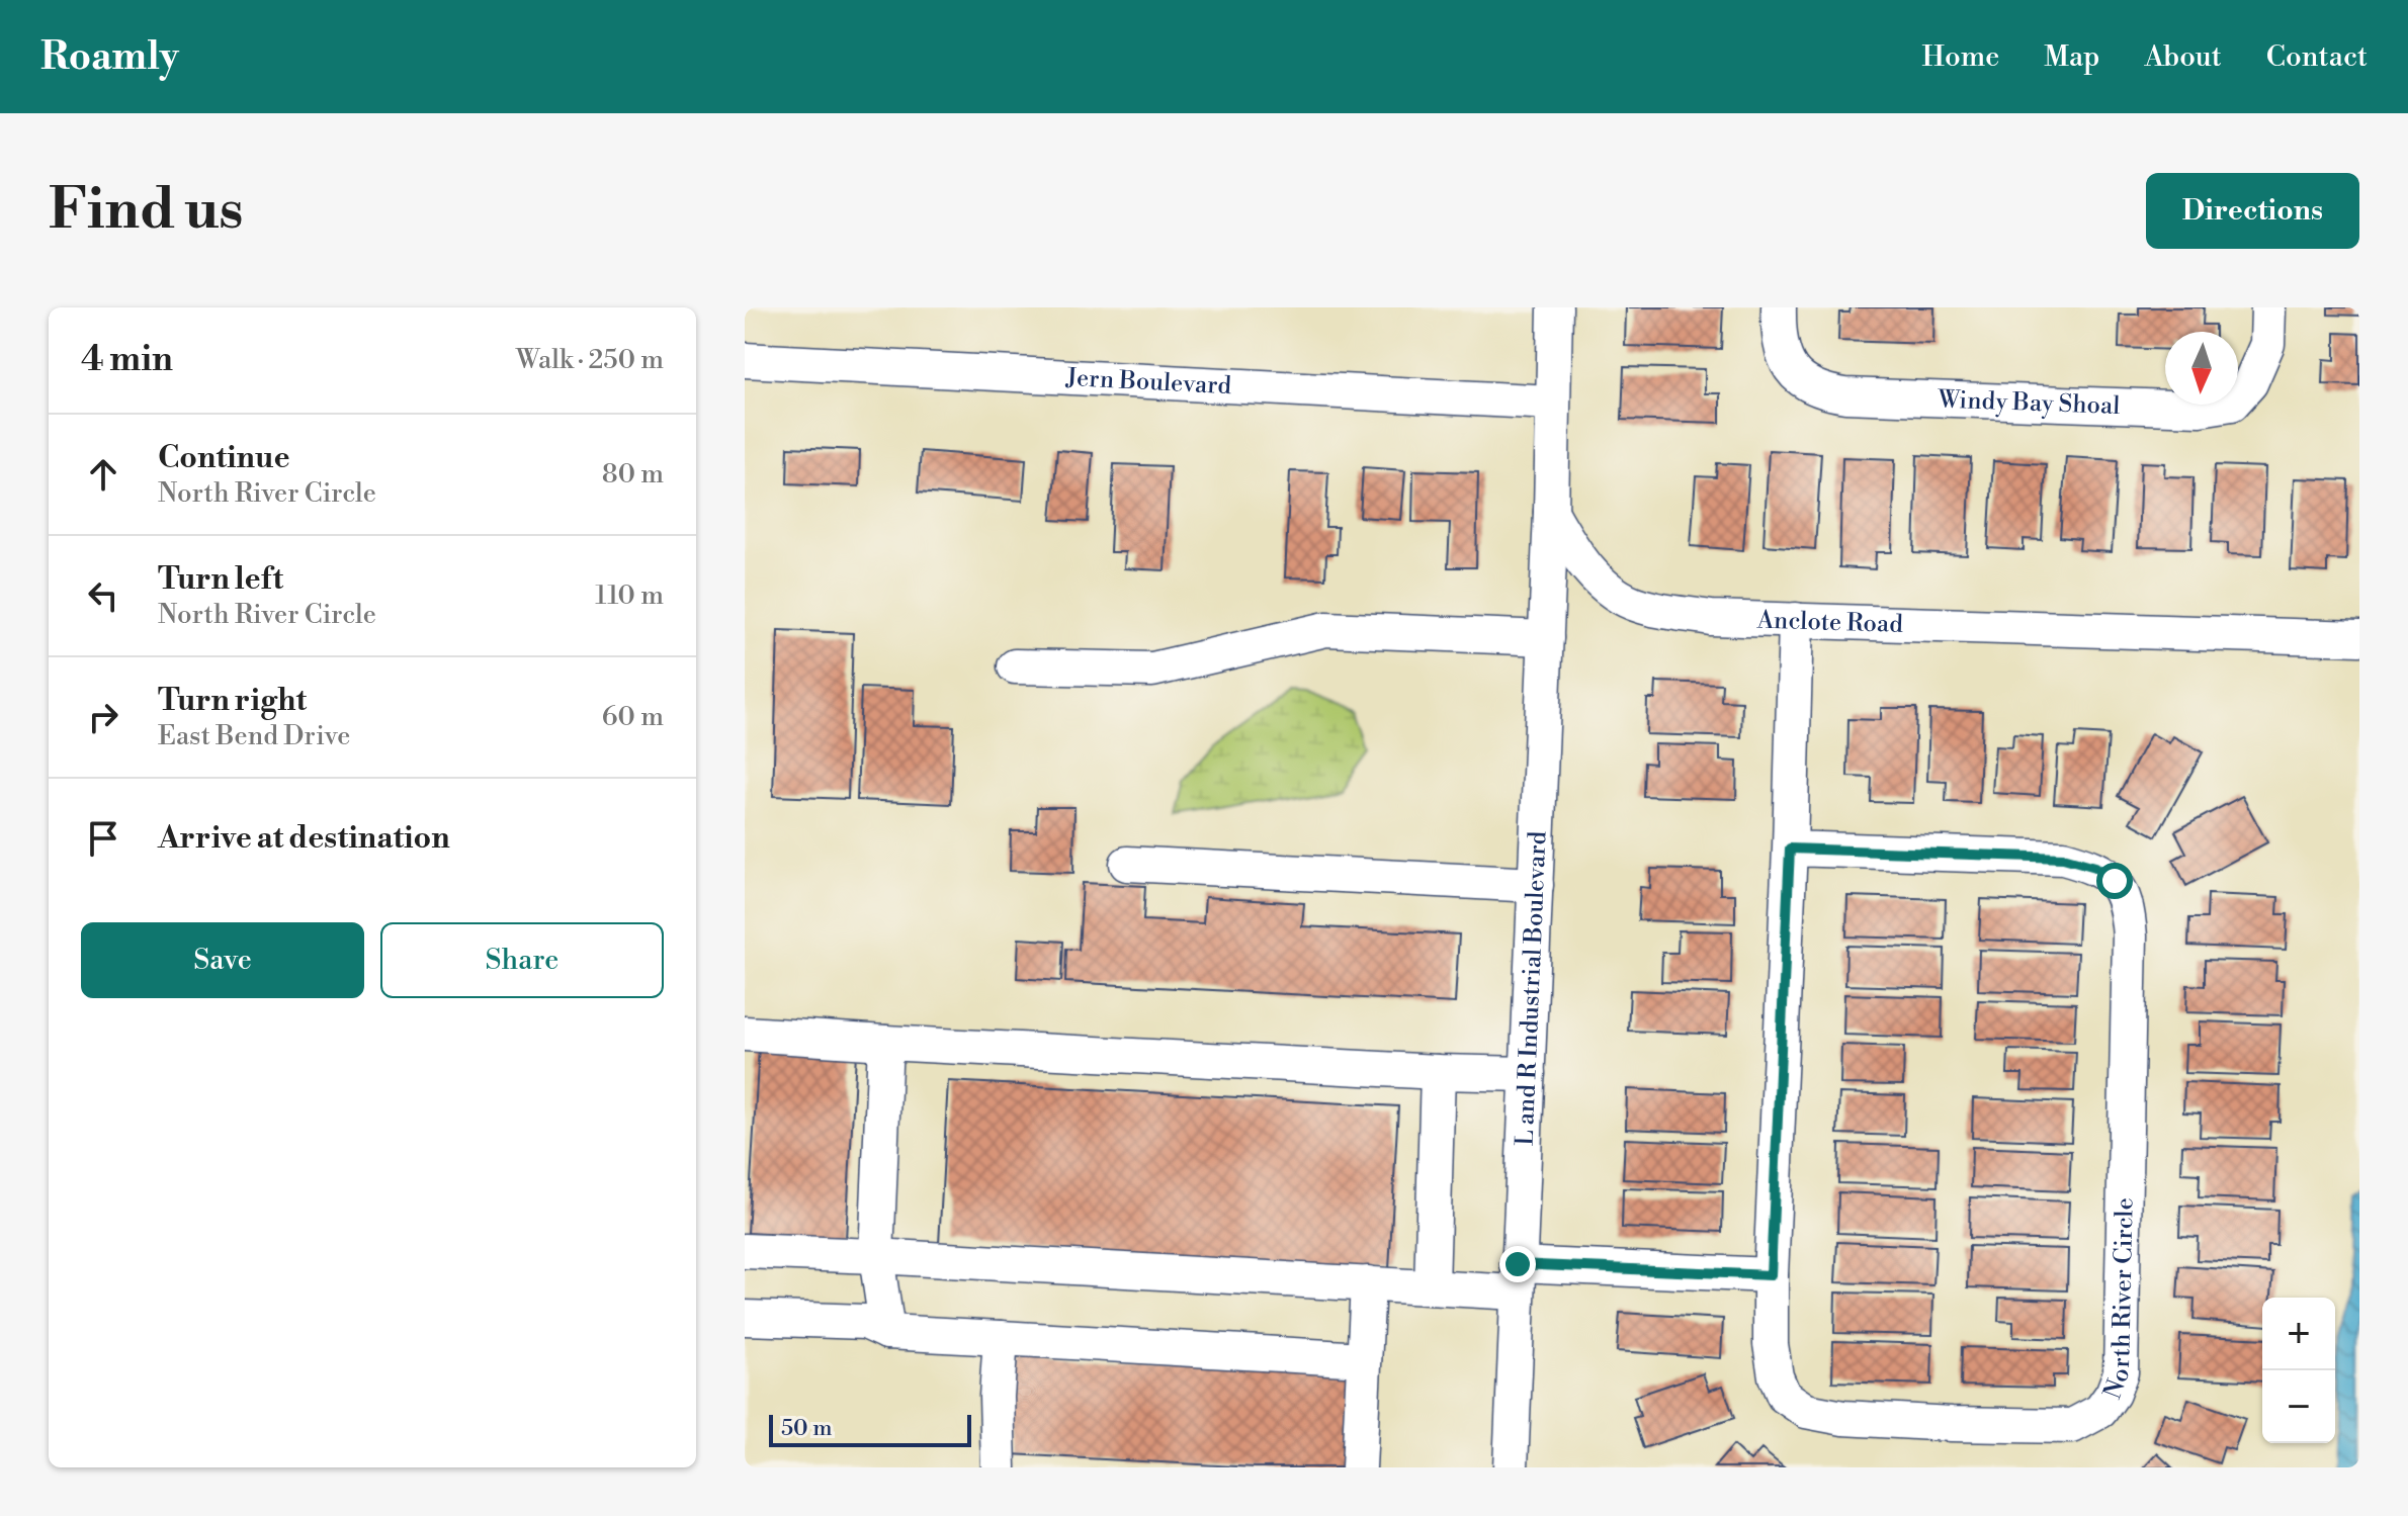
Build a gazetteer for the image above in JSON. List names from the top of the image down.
{
  "streets": {
    "street": [
      "Jern Boulevard",
      "Windy Bay Shoal",
      "Anclote Road",
      "L and R Industrial Boulevard",
      "North River Circle"
    ]
  },
  "crossings": [
    ["Anclote Road", "L and R Industrial Boulevard"],
    ["Anclote Road", "North River Circle"]
  ],
  "scale_bar": "50 m",
  "north": "bottom",
  "page": {
    "header": "Roamly",
    "nav": [
      "Home",
      "Map",
      "About",
      "Contact"
    ],
    "buttons": [
      "Directions",
      ["Save", "Share"]
    ],
    "title": "Find us",
    "heading": ["4 min", "Walk · 250 m"],
    "list": [
      ["Continue", "North River Circle", "80 m"],
      ["Turn left", "North River Circle", "110 m"],
      ["Turn right", "East Bend Drive", "60 m"],
      "Arrive at destination"
    ],
    "map_buttons": ["+", "−"],
    "scale": "50 m"
  }
}
